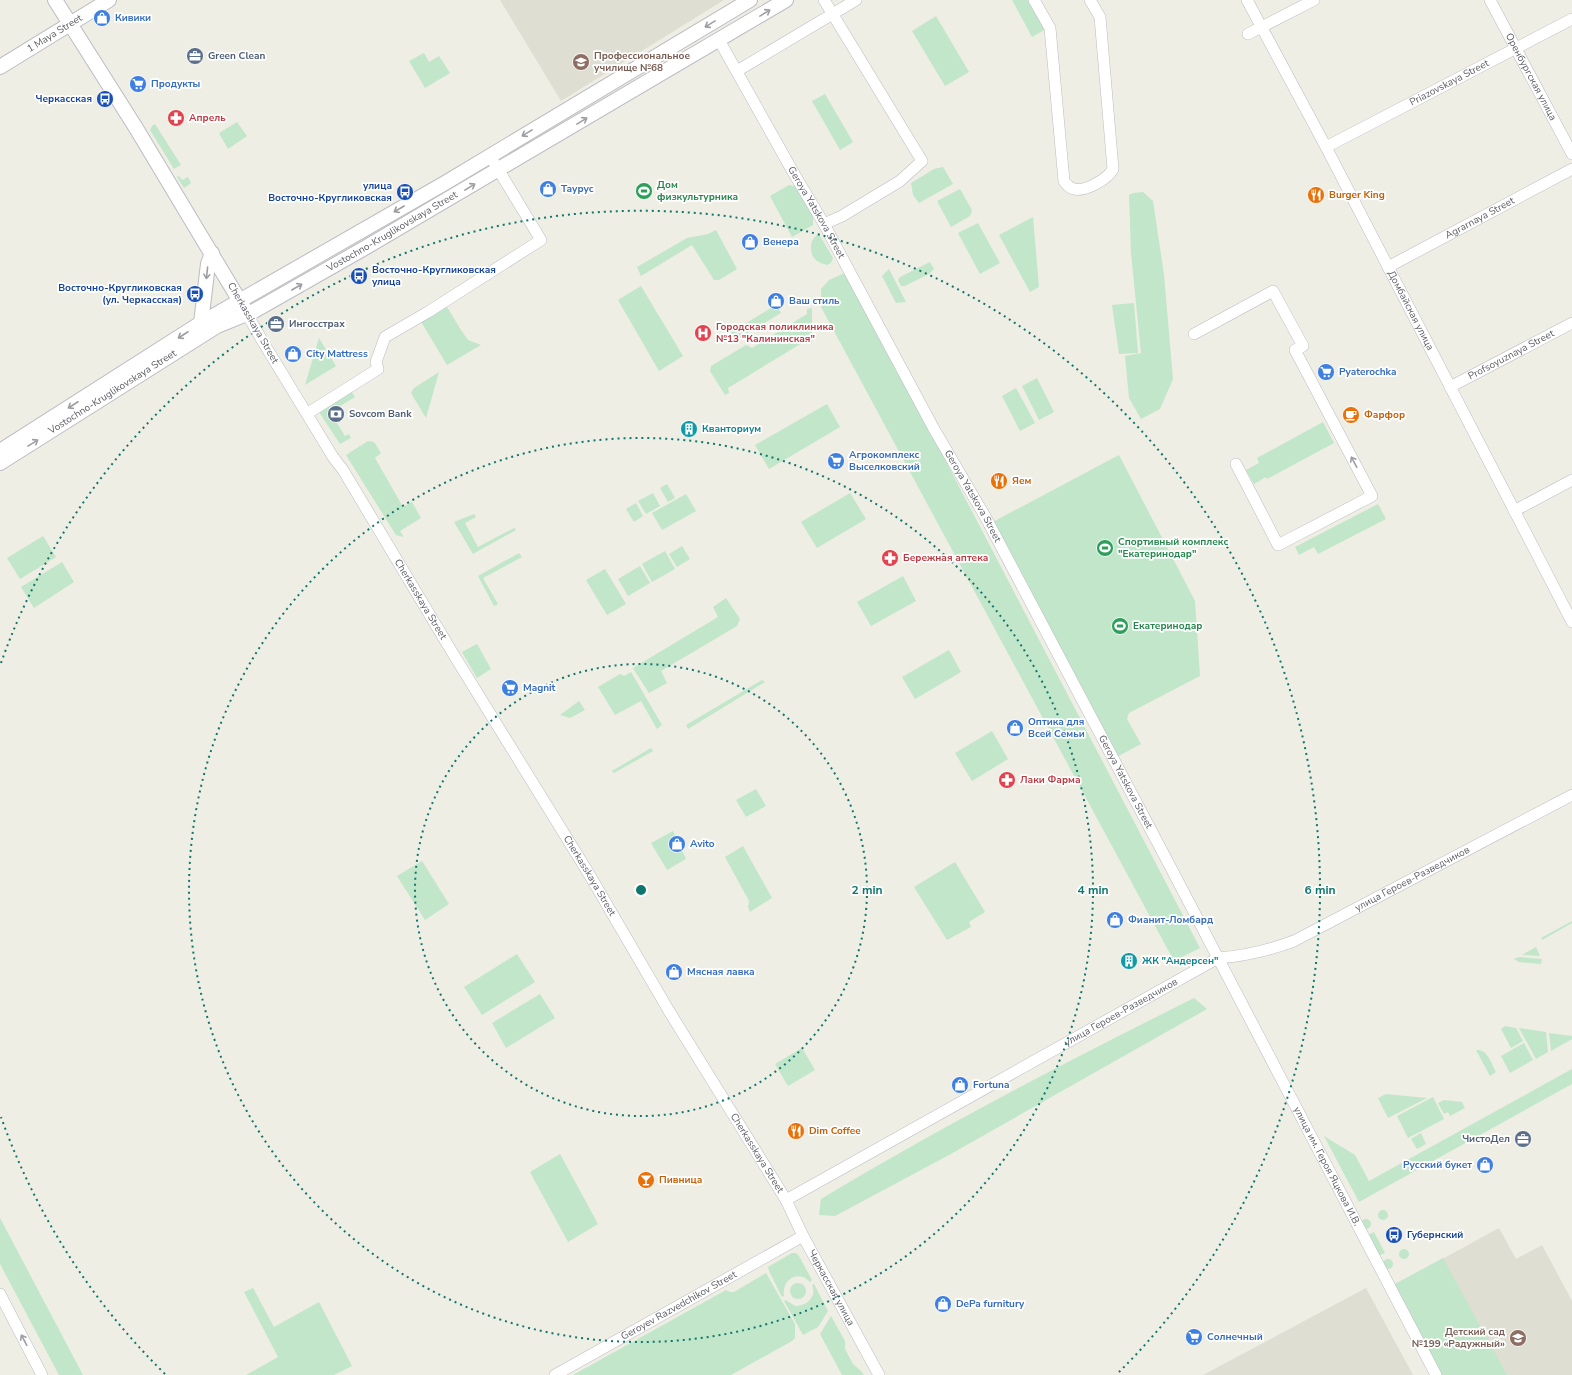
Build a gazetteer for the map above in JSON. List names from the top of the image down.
{
  "streets": {
    "street": [
      "1 Maya Street",
      "Оренбургская улица",
      "Priazovskaya Street",
      "Geroya Yatskova Street",
      "Agrarnaya Street",
      "Vostochno-Kruglikovskaya Street",
      "Домбайская улица",
      "Cherkasskaya Street",
      "Profsoyuznaya Street",
      "улица Героев-Разведчиков",
      "улица им. Героя Яцкова И.В.",
      "Черкасская улица",
      "Geroyev Razvedchikov Street"
    ]
  },
  "crossings": [
    ["1 Maya Street", "Cherkasskaya Street"],
    ["Оренбургская улица", "Priazovskaya Street"],
    ["Priazovskaya Street", "Домбайская улица"],
    ["Geroya Yatskova Street", "Vostochno-Kruglikovskaya Street"],
    ["Geroya Yatskova Street", "улица Героев-Разведчиков"],
    ["Geroya Yatskova Street", "улица им. Героя Яцкова И.В."],
    ["Agrarnaya Street", "Домбайская улица"],
    ["Vostochno-Kruglikovskaya Street", "Cherkasskaya Street"],
    ["Домбайская улица", "Profsoyuznaya Street"],
    ["Cherkasskaya Street", "улица Героев-Разведчиков"],
    ["Cherkasskaya Street", "Черкасская улица"],
    ["улица Героев-Разведчиков", "улица им. Героя Яцкова И.В."],
    ["улица Героев-Разведчиков", "Черкасская улица"],
    ["Черкасская улица", "Geroyev Razvedchikov Street"]
  ],
  "places": {
    "shop": [
      "Кивики",
      "Таурус",
      "Венера",
      "Ваш стиль",
      "City Mattress",
      "Оптика для Всей Семьи",
      "Avito",
      "Фианит-Ломбард",
      "Мясная лавка",
      "Fortuna",
      "Русский букет",
      "DePa furnitury"
    ],
    "office": ["Green Clean", "Ингосстрах", "ЧистоДел"],
    "school or university": ["Профессиональное училище №68", "Детский сад №199 «Радужный»"],
    "supermarket": [
      "Продукты",
      "Pyaterochka",
      "Агрокомплекс Выселковский",
      "Magnit",
      "Солнечный"
    ],
    "bus stop": [
      "Черкасская",
      "улица Восточно-Кругликовская",
      "Восточно-Кругликовская улица",
      "Восточно-Кругликовская (ул. Черкасская)",
      "Губернский"
    ],
    "pharmacy": ["Апрель", "Бережная аптека", "Лаки Фарма"],
    "sports": ["Дом физкультурника", "Спортивный комплекс \"Екатеринодар\"", "Екатеринодар"],
    "restaurant": ["Burger King", "Яем", "Dim Coffee"],
    "hospital": ["Городская поликлиника №13 \"Калининская\""],
    "bank": ["Sovcom Bank"],
    "cafe": ["Фарфор"],
    "building": ["Кванториум", "ЖК \"Андерсен\""],
    "bar": ["Пивница"]
  },
  "rings": ["2 min", "4 min", "6 min"]
}
